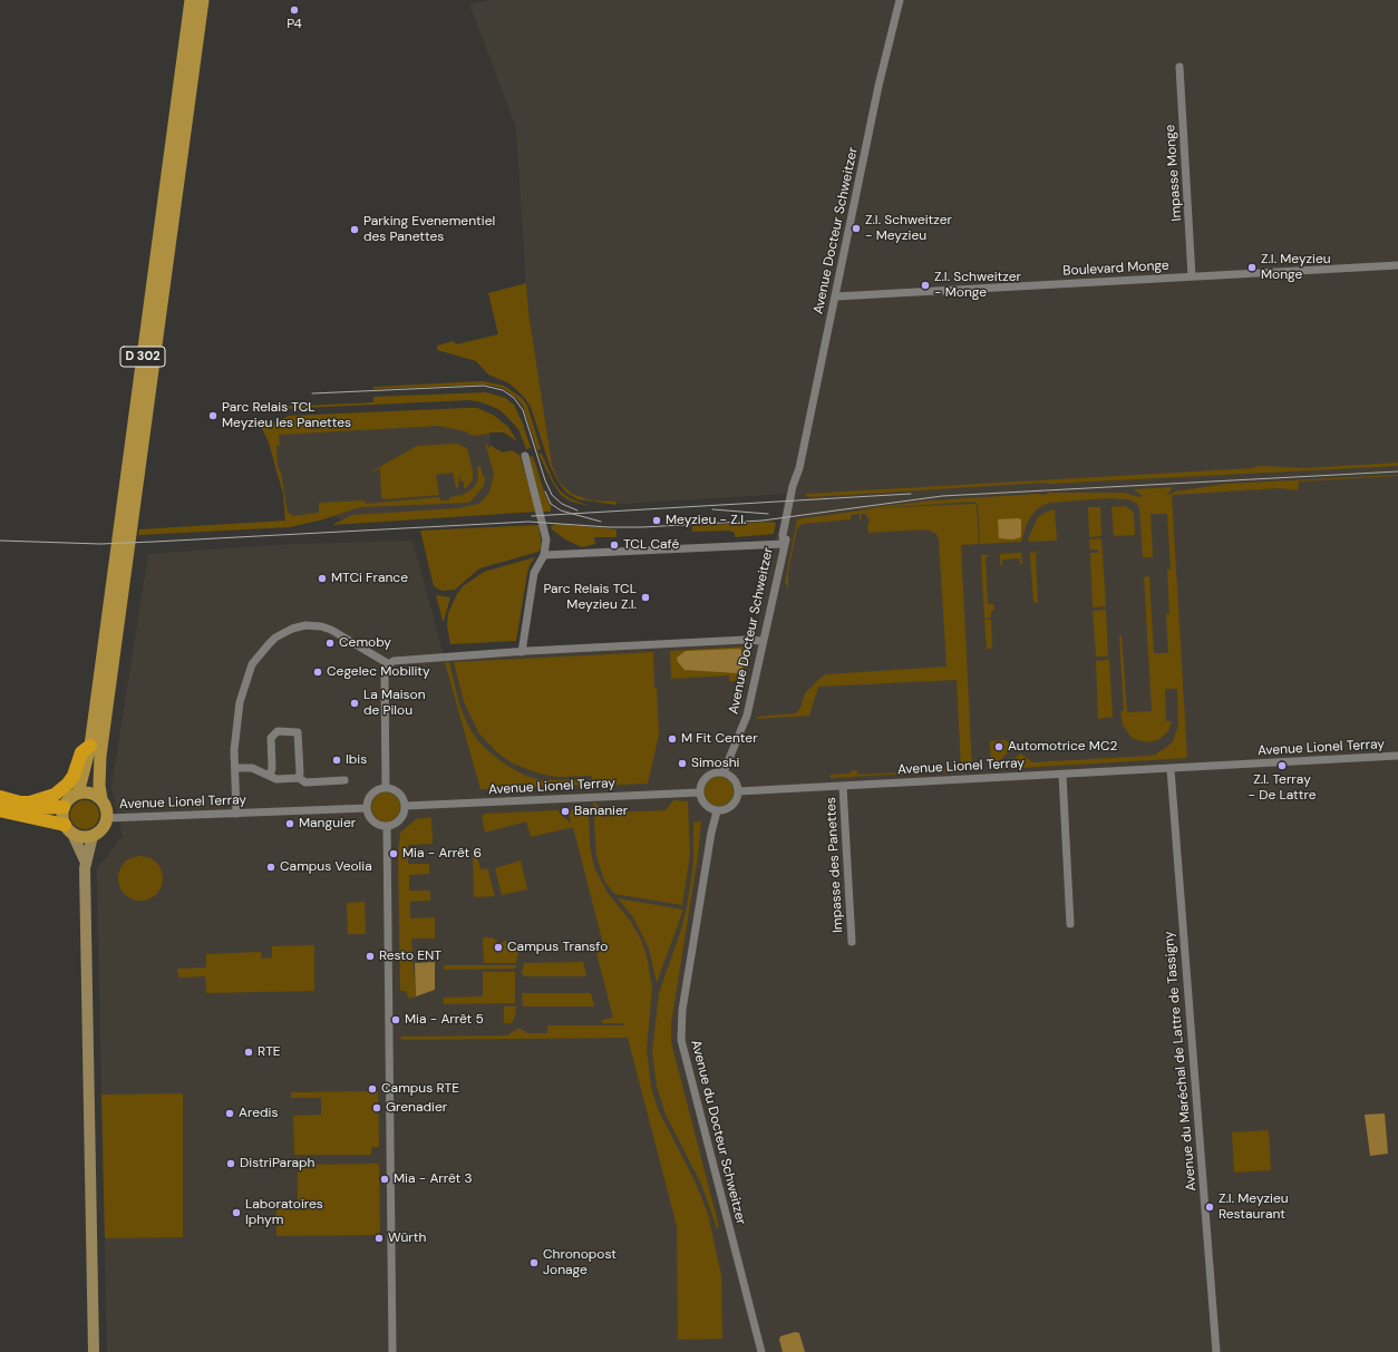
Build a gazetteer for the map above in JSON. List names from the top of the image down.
{
  "streets": {
    "main road": ["D 302"],
    "street": [
      "Impasse Monge",
      "Avenue Docteur Schweitzer",
      "Boulevard Monge",
      "Avenue Lionel Terray",
      "Impasse des Panettes",
      "Avenue du Maréchal de Lattre de Tassigny",
      "Avenue du Docteur Schweitzer"
    ]
  },
  "crossings": [
    ["Impasse Monge", "Boulevard Monge"],
    ["Avenue Docteur Schweitzer", "Boulevard Monge"],
    ["Avenue Docteur Schweitzer", "Avenue Lionel Terray"],
    ["Avenue Docteur Schweitzer", "Avenue du Docteur Schweitzer"],
    ["D 302", "Avenue Lionel Terray"],
    ["Avenue Lionel Terray", "Impasse des Panettes"],
    ["Avenue Lionel Terray", "Avenue du Maréchal de Lattre de Tassigny"],
    ["Avenue Lionel Terray", "Avenue du Docteur Schweitzer"]
  ],
  "places": [
    "P4",
    "Z.I. Schweitzer - Meyzieu",
    "Parking Evenementiel des Panettes",
    "Z.I. Meyzieu Monge",
    "Z.I. Schweitzer - Monge",
    "Parc Relais TCL Meyzieu les Panettes",
    "Meyzieu - Z.I.",
    "TCL Café",
    "MTCi France",
    "Parc Relais TCL Meyzieu Z.I.",
    "Cemoby",
    "Cegelec Mobility",
    "La Maison de Pilou",
    "M Fit Center",
    "Automotrice MC2",
    "Ibis",
    "Simoshi",
    "Z.I. Terray - De Lattre",
    "Bananier",
    "Manguier",
    "Mia - Arrêt 6",
    "Campus Veolia",
    "Campus Transfo",
    "Resto ENT",
    "Mia - Arrêt 5",
    "RTE",
    "Campus RTE",
    "Grenadier",
    "Aredis",
    "DistriParaph",
    "Mia - Arrêt 3",
    "Z.I. Meyzieu Restaurant",
    "Laboratoires Iphym",
    "Würth",
    "Chronopost Jonage"
  ]
}
